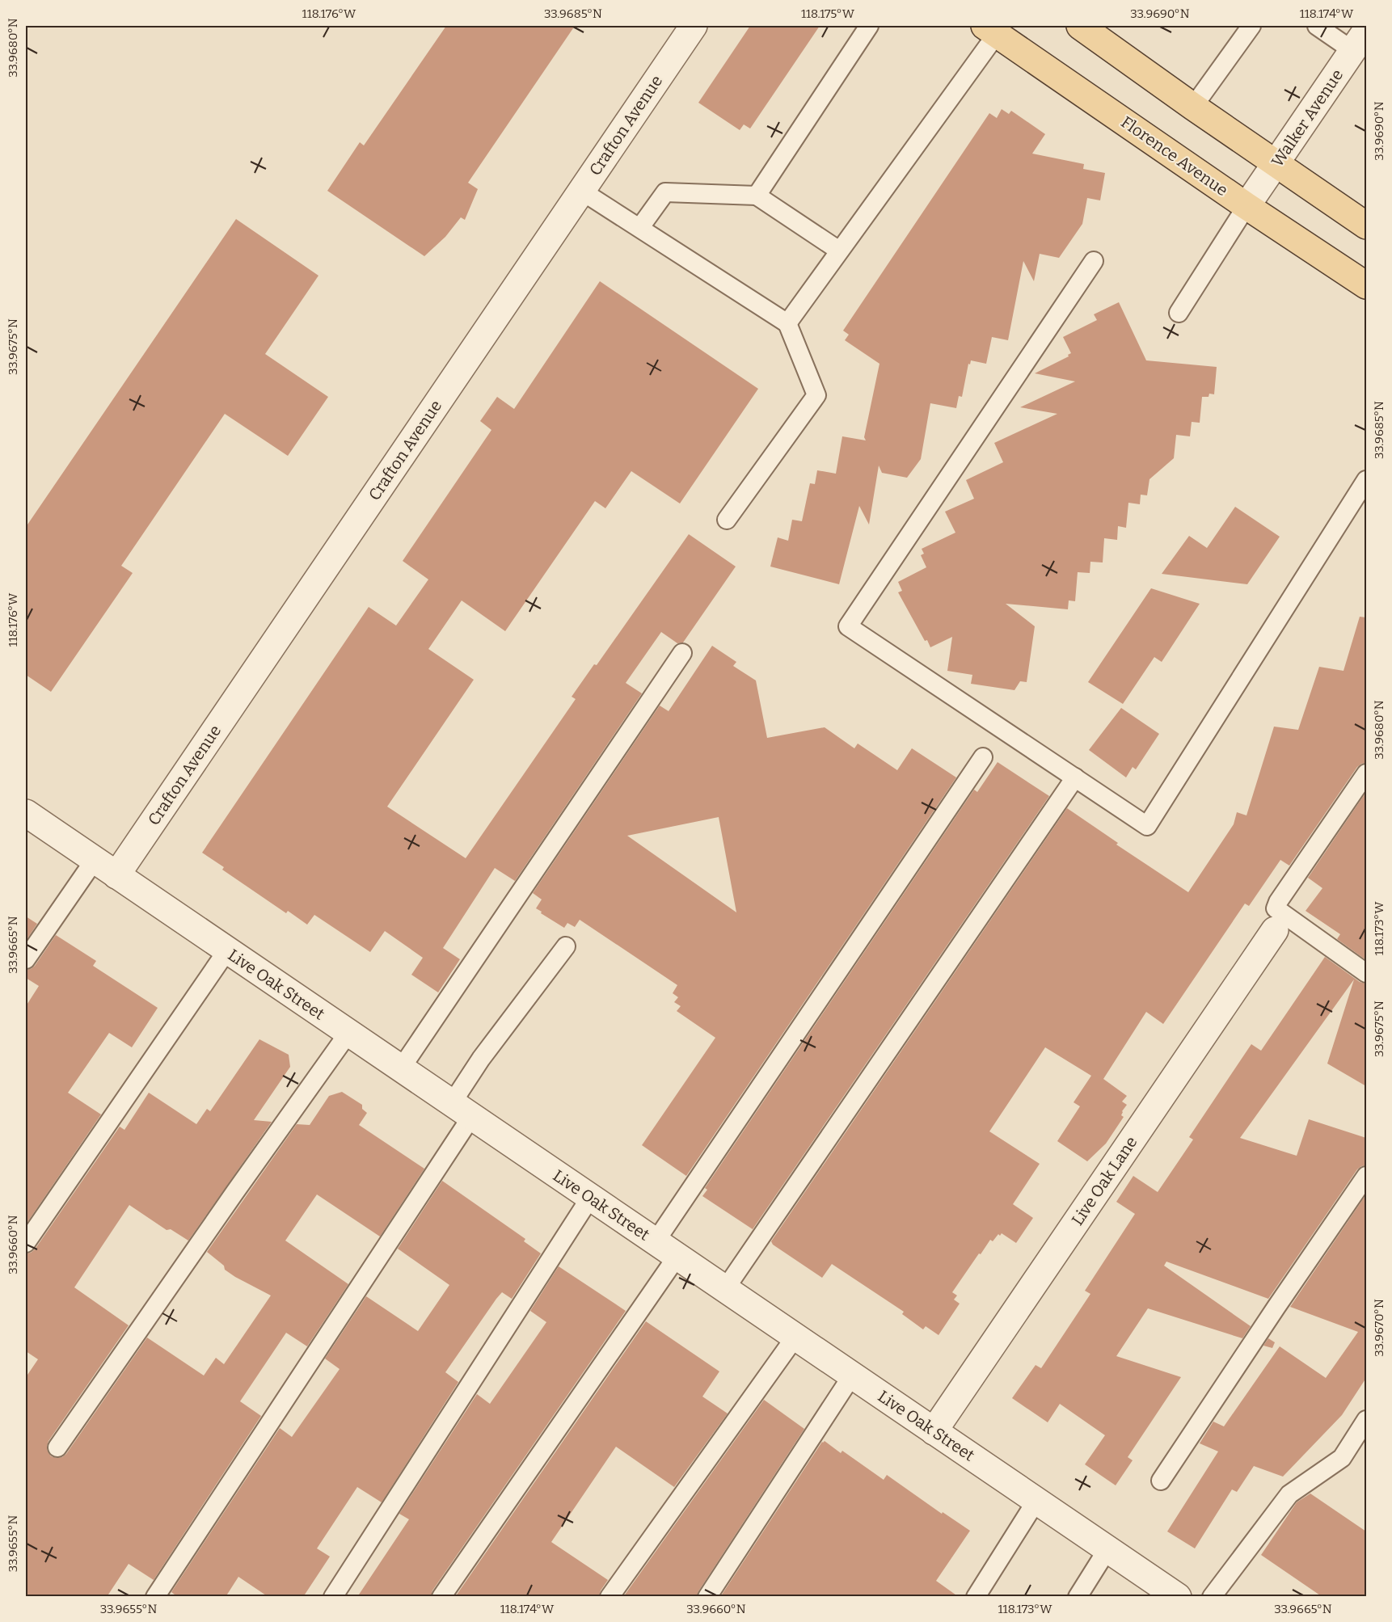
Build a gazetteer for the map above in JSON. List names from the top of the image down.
{
  "streets": {
    "main road": ["Florence Avenue"],
    "street": [
      "Walker Avenue",
      "Crafton Avenue",
      "Live Oak Street",
      "Live Oak Lane"
    ]
  },
  "crossings": [
    ["Walker Avenue", "Florence Avenue"],
    ["Crafton Avenue", "Live Oak Street"],
    ["Live Oak Street", "Live Oak Lane"]
  ],
  "coordinates": [
    "118.176°W",
    "33.9685°N",
    "118.175°W",
    "33.9690°N",
    "118.174°W",
    "33.9680°N",
    "33.9675°N",
    "118.173°W",
    "33.9665°N",
    "33.9660°N",
    "33.9670°N",
    "33.9655°N"
  ]
}
